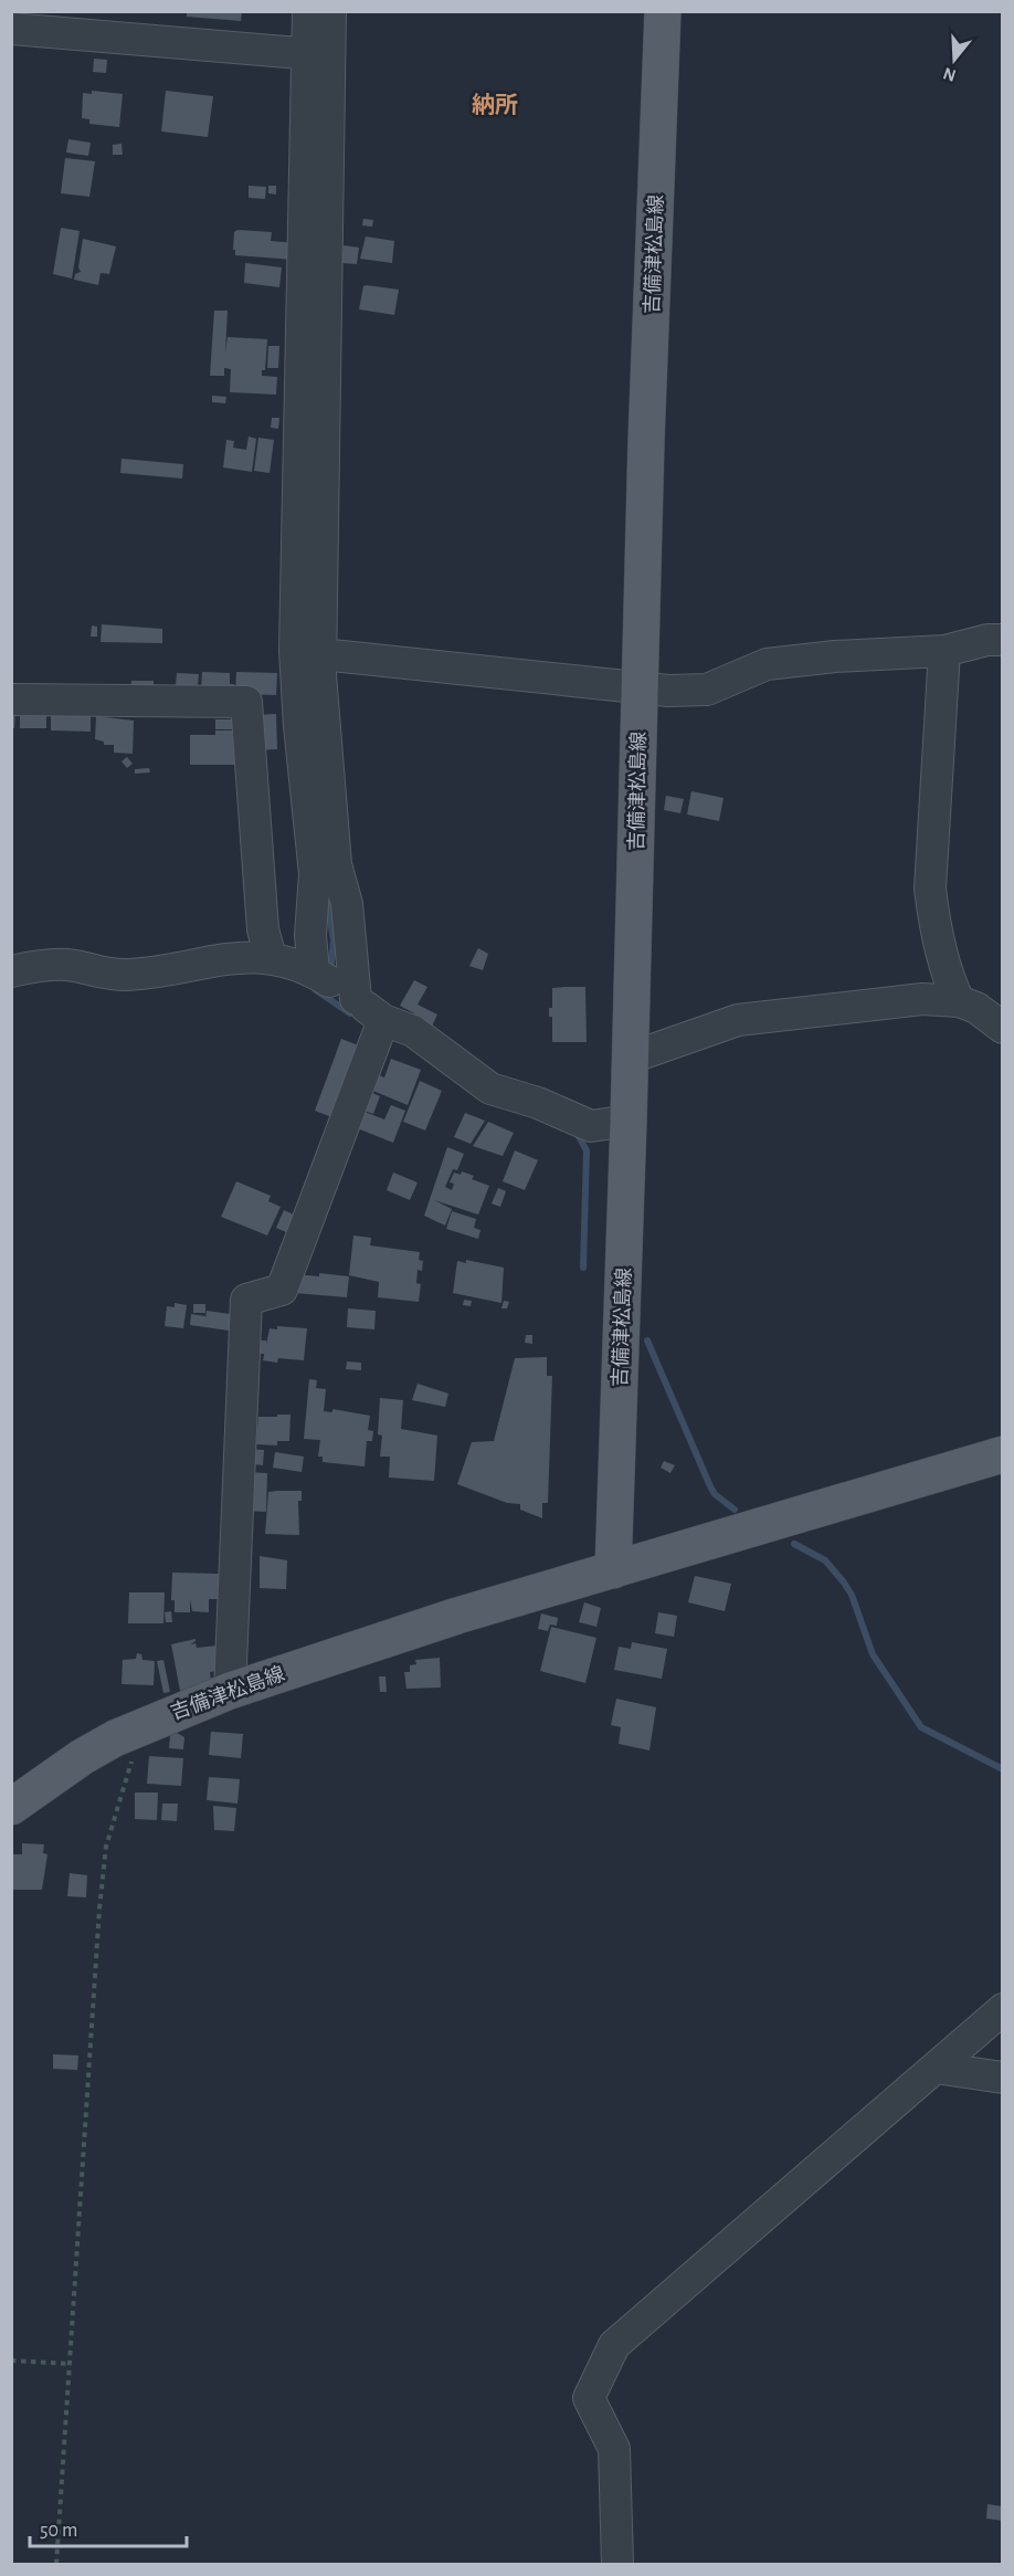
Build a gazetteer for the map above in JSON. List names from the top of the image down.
{
  "streets": {
    "main road": ["吉備津松島線"]
  },
  "districts": ["納所"],
  "scale_bar": "50 m",
  "north": "bottom"
}
